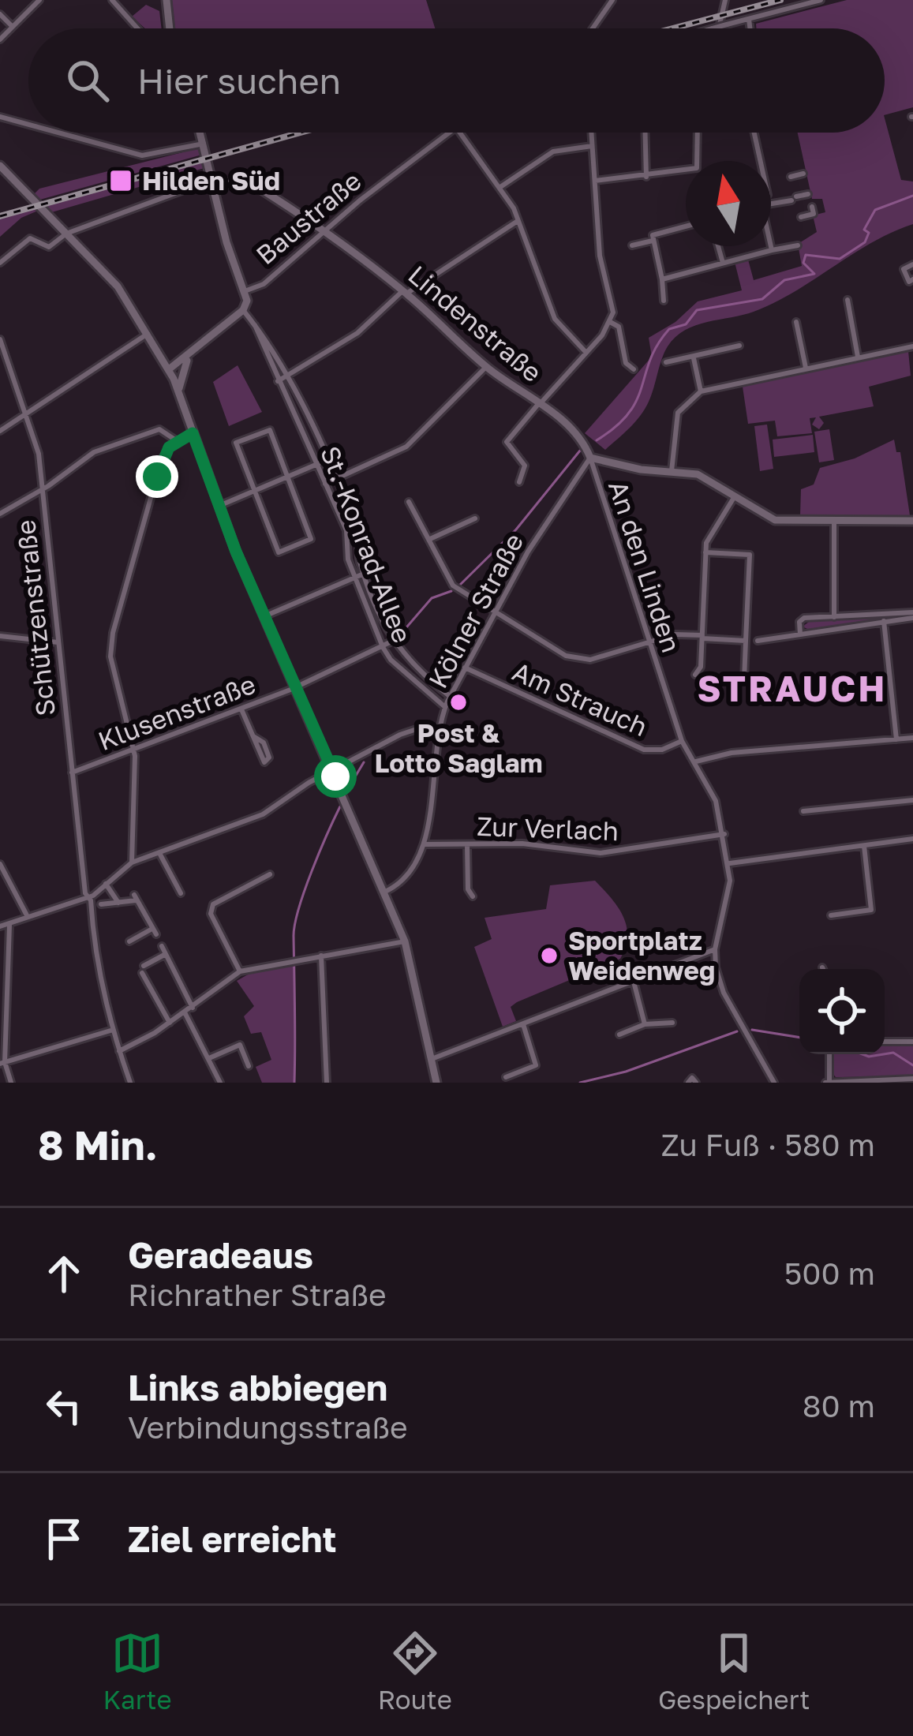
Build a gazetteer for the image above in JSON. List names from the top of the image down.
{
  "streets": {
    "main road": ["Baustraße", "Lindenstraße"],
    "street": [
      "St.-Konrad-Allee",
      "An den Linden",
      "Kölner Straße",
      "Schützenstraße",
      "Am Strauch",
      "Klusenstraße",
      "Zur Verlach"
    ]
  },
  "crossings": [
    ["Baustraße", "Lindenstraße"],
    ["Baustraße", "St.-Konrad-Allee"],
    ["Lindenstraße", "An den Linden"],
    ["Lindenstraße", "Kölner Straße"],
    ["St.-Konrad-Allee", "Kölner Straße"],
    ["St.-Konrad-Allee", "Klusenstraße"],
    ["An den Linden", "Kölner Straße"],
    ["An den Linden", "Am Strauch"],
    ["An den Linden", "Zur Verlach"],
    ["Kölner Straße", "Am Strauch"],
    ["Kölner Straße", "Zur Verlach"],
    ["Schützenstraße", "Klusenstraße"]
  ],
  "districts": ["STRAUCH"],
  "places": {
    "transit": ["Hilden Süd"],
    "other": ["Post & Lotto Saglam", "Sportplatz Weidenweg"]
  },
  "north": "top",
  "page": {
    "search": "Hier suchen",
    "heading": ["8 Min.", "Zu Fuß · 580 m"],
    "list": [
      ["Geradeaus", "Richrather Straße", "500 m"],
      ["Links abbiegen", "Verbindungsstraße", "80 m"],
      "Ziel erreicht"
    ],
    "nav": ["Karte", "Route", "Gespeichert"]
  }
}
